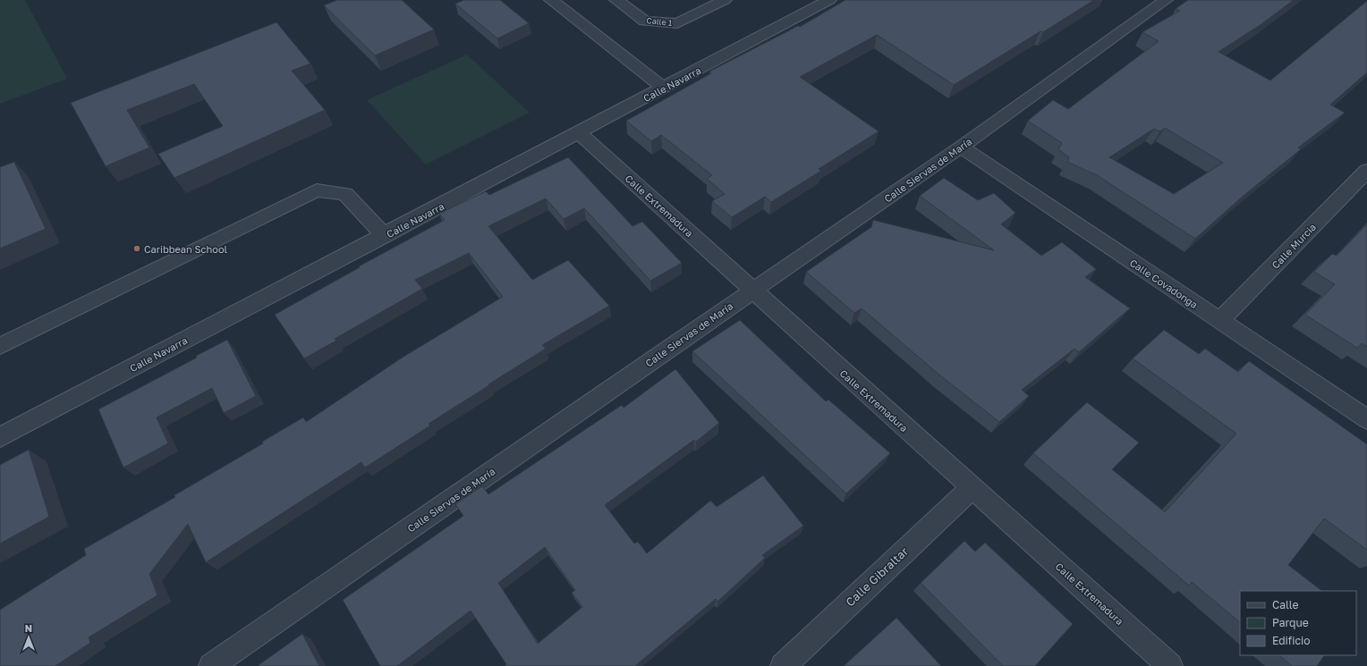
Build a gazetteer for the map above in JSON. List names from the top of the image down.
{
  "streets": {
    "street": [
      "Calle 1",
      "Calle Navarra",
      "Calle Siervas de María",
      "Calle Extremadura",
      "Calle Murcia",
      "Calle Covadonga",
      "Calle Gibraltar"
    ]
  },
  "crossings": [
    ["Calle Navarra", "Calle Extremadura"],
    ["Calle Siervas de María", "Calle Extremadura"],
    ["Calle Siervas de María", "Calle Covadonga"],
    ["Calle Extremadura", "Calle Gibraltar"],
    ["Calle Murcia", "Calle Covadonga"]
  ],
  "places": ["Caribbean School"],
  "legend": ["Calle", "Parque", "Edificio"],
  "north": "top"
}
